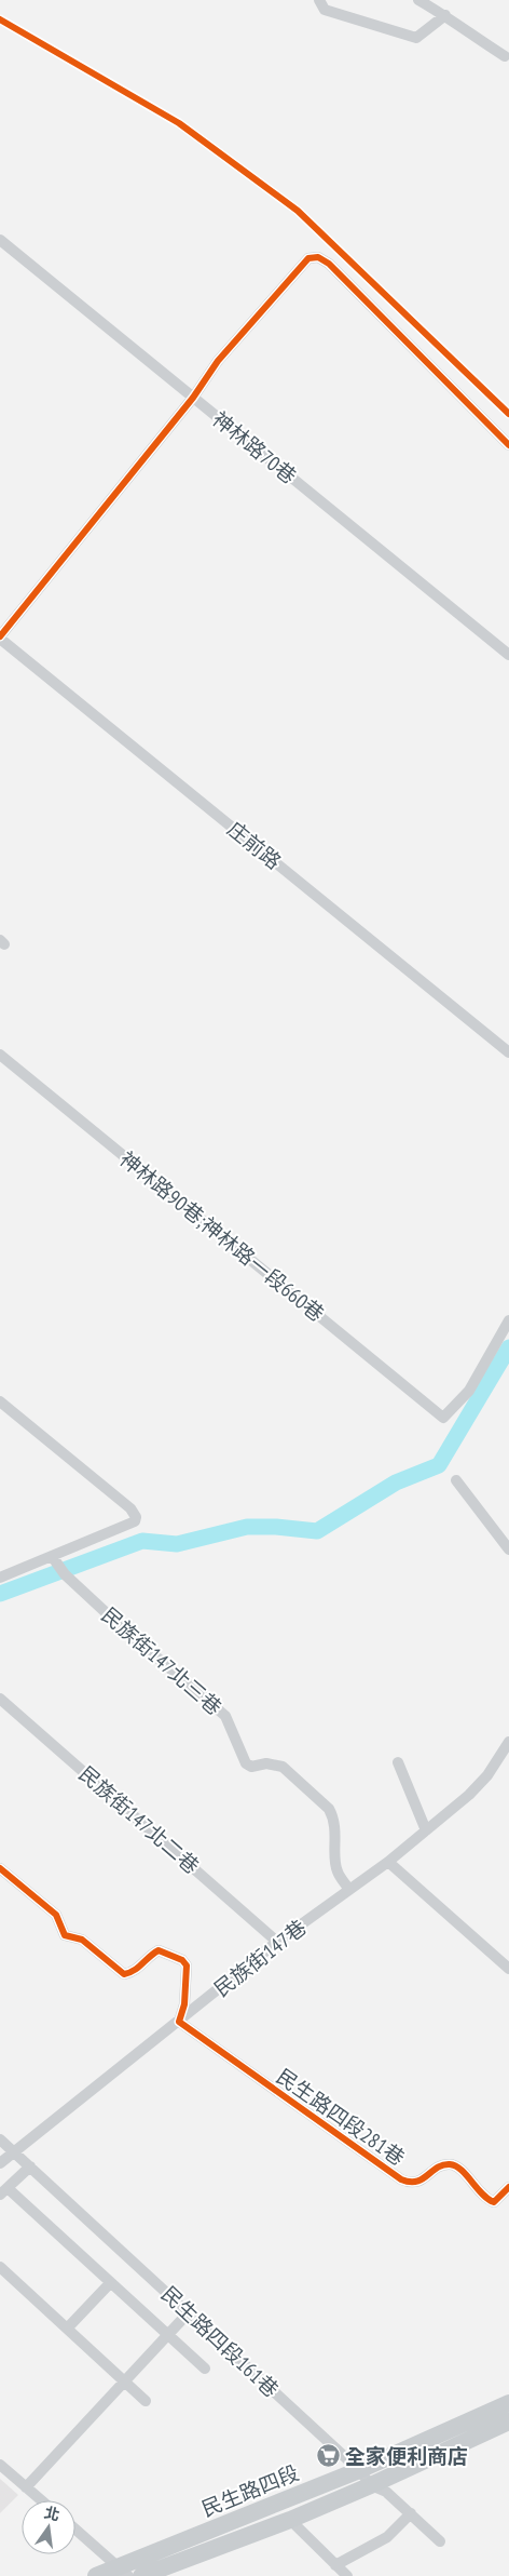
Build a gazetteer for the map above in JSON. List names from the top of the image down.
{
  "streets": {
    "main road": ["民生路四段"],
    "street": [
      "神林路70巷",
      "庄前路",
      "神林路90巷;神林路一段660巷",
      "民族街147北三巷",
      "民族街147北二巷",
      "民族街147巷",
      "民生路四段281巷",
      "民生路四段161巷"
    ]
  },
  "crossings": [
    ["民族街147北三巷", "民族街147巷"],
    ["民族街147北二巷", "民族街147巷"],
    ["民族街147巷", "民生路四段281巷"],
    ["民族街147巷", "民生路四段161巷"],
    ["民生路四段161巷", "民生路四段"]
  ],
  "places": {
    "supermarket": ["全家便利商店"]
  },
  "north": "top"
}
